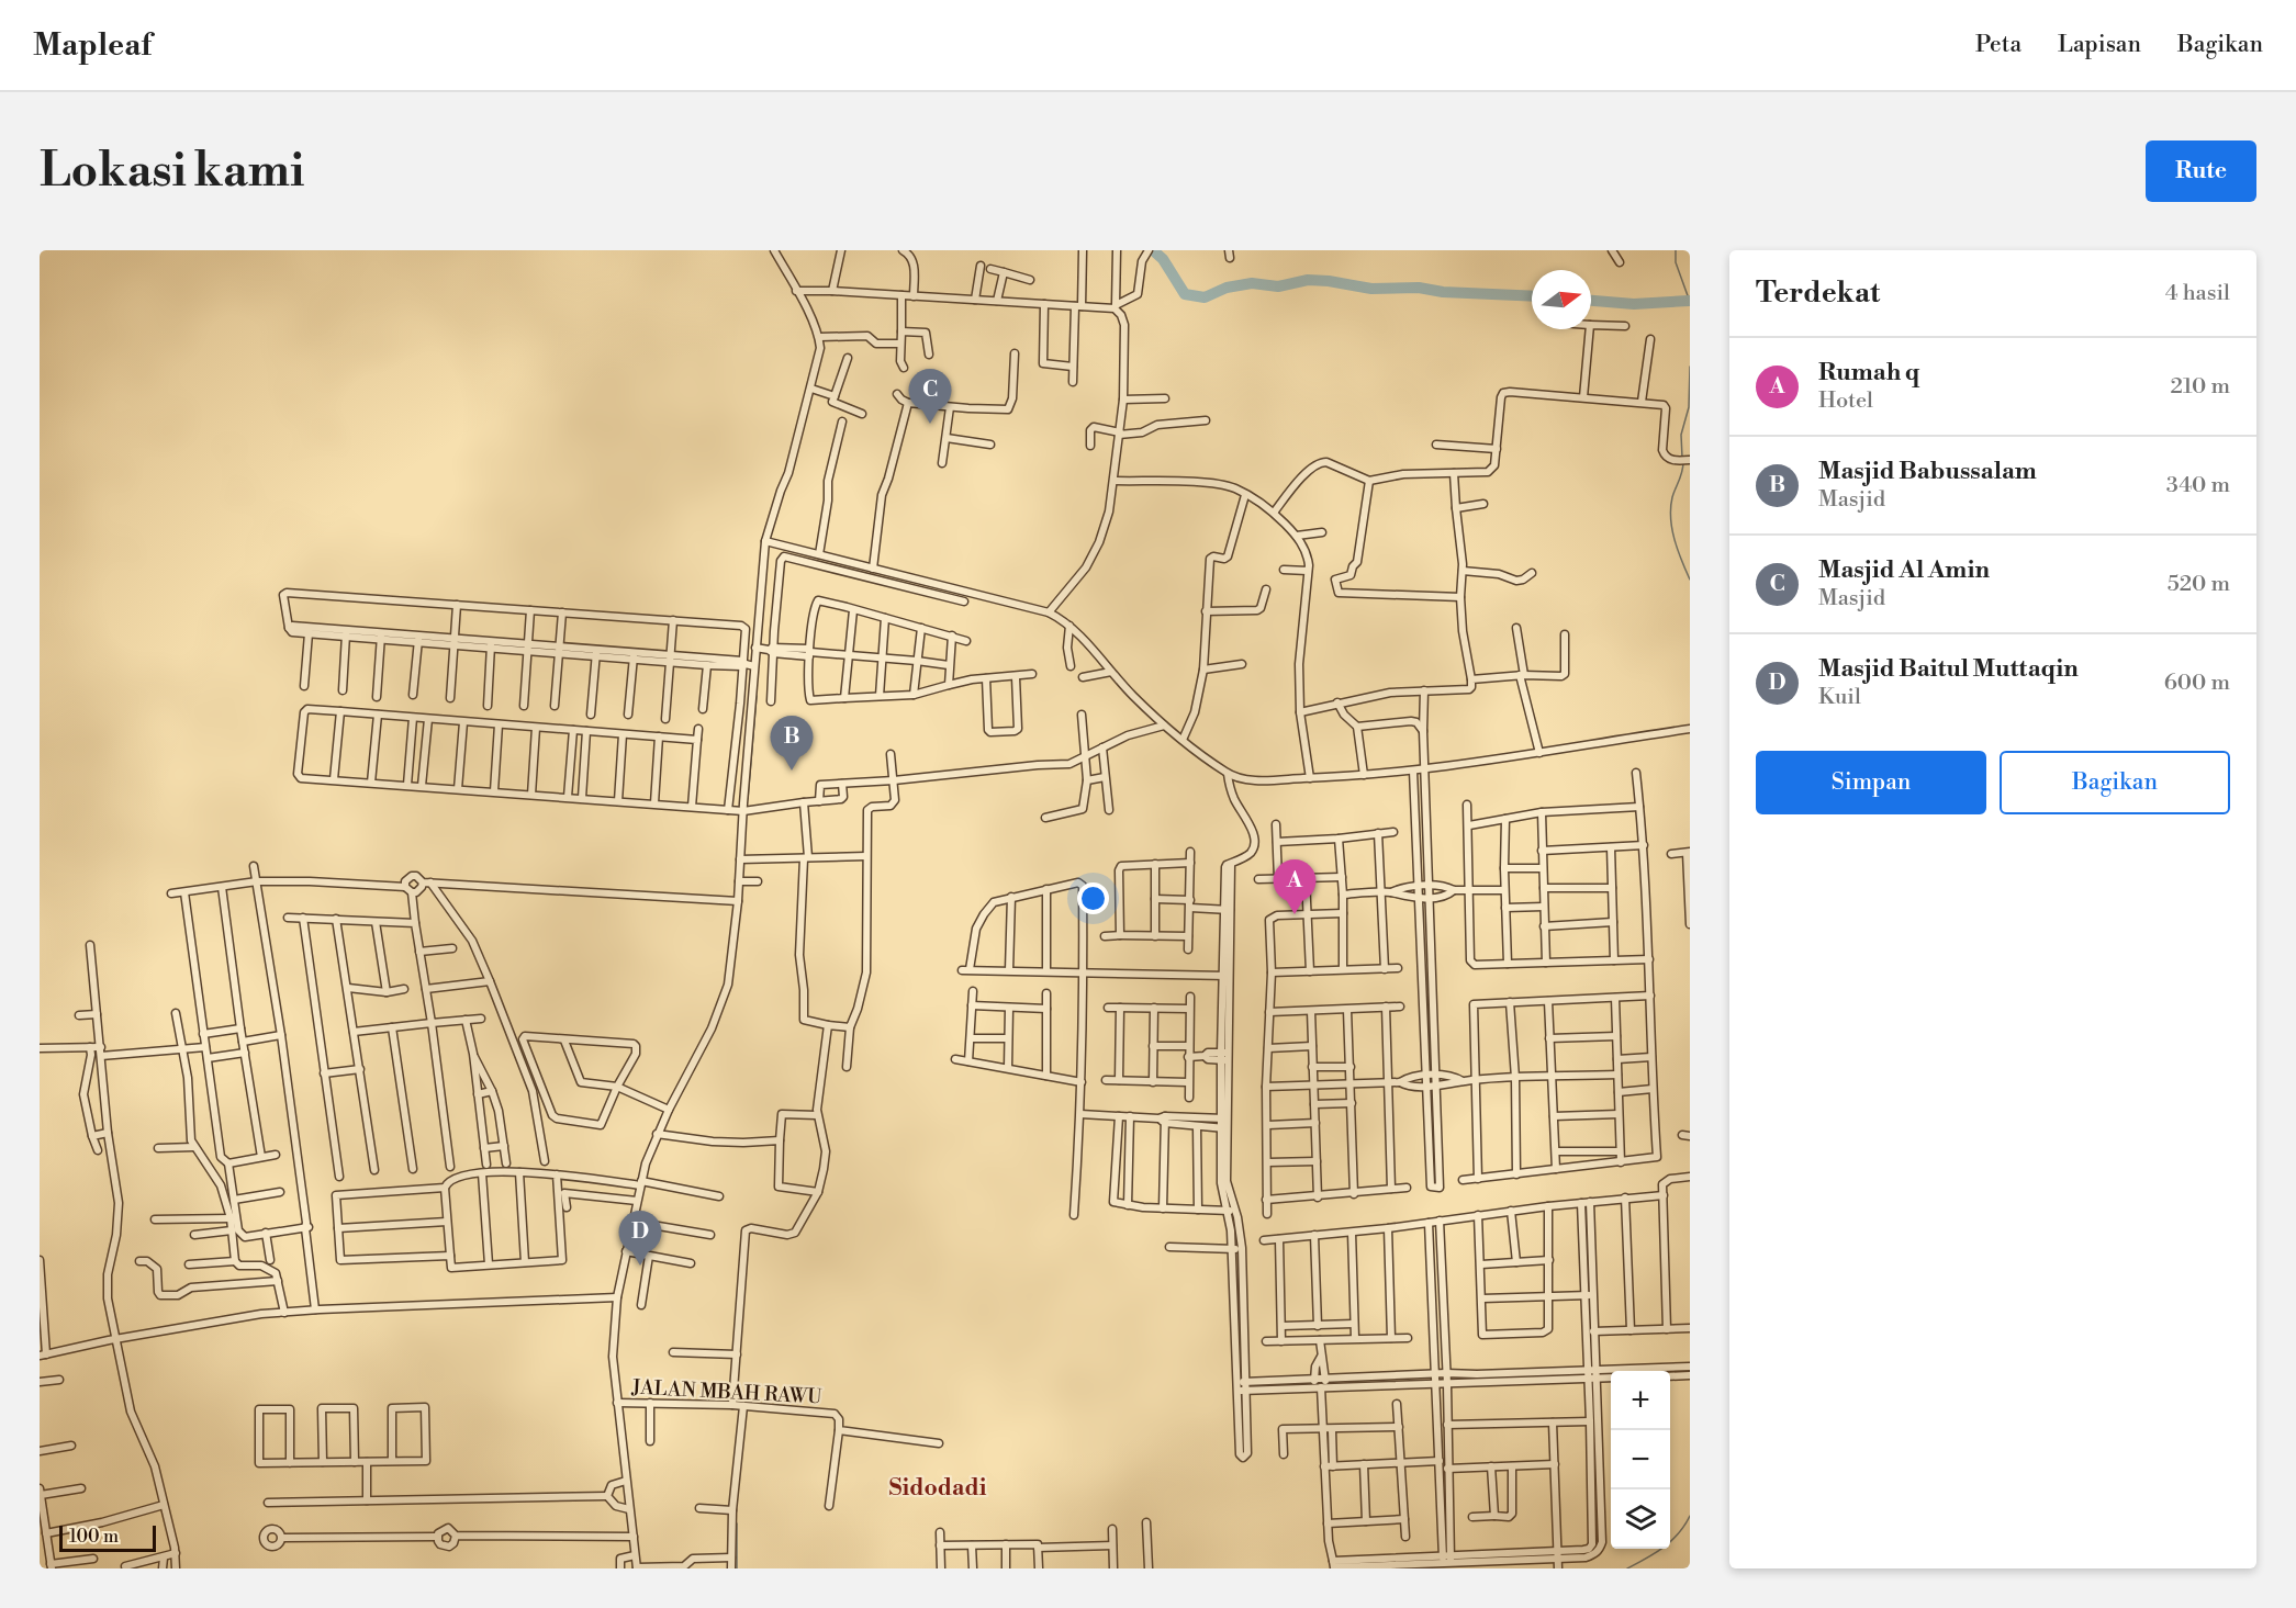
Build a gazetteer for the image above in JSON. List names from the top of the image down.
{
  "streets": {
    "street": ["JALAN MBAH RAWU"]
  },
  "districts": ["Sidodadi"],
  "scale_bar": "100 m",
  "north": "right",
  "page": {
    "header": "Mapleaf",
    "nav": ["Peta", "Lapisan", "Bagikan"],
    "buttons": [
      "Rute",
      ["Simpan", "Bagikan"]
    ],
    "title": "Lokasi kami",
    "heading": ["Terdekat", "4 hasil"],
    "list": [
      {
        "mark": "A",
        "name": "Rumah q",
        "note": "Hotel",
        "value": "210 m"
      },
      {
        "mark": "B",
        "name": "Masjid Babussalam",
        "note": "Masjid",
        "value": "340 m"
      },
      {
        "mark": "C",
        "name": "Masjid Al Amin",
        "note": "Masjid",
        "value": "520 m"
      },
      {
        "mark": "D",
        "name": "Masjid Baitul Muttaqin",
        "note": "Kuil",
        "value": "600 m"
      }
    ],
    "pins": [
      "C",
      "B",
      "A",
      "D"
    ],
    "map_buttons": ["+", "−"],
    "scale": "100 m"
  }
}
